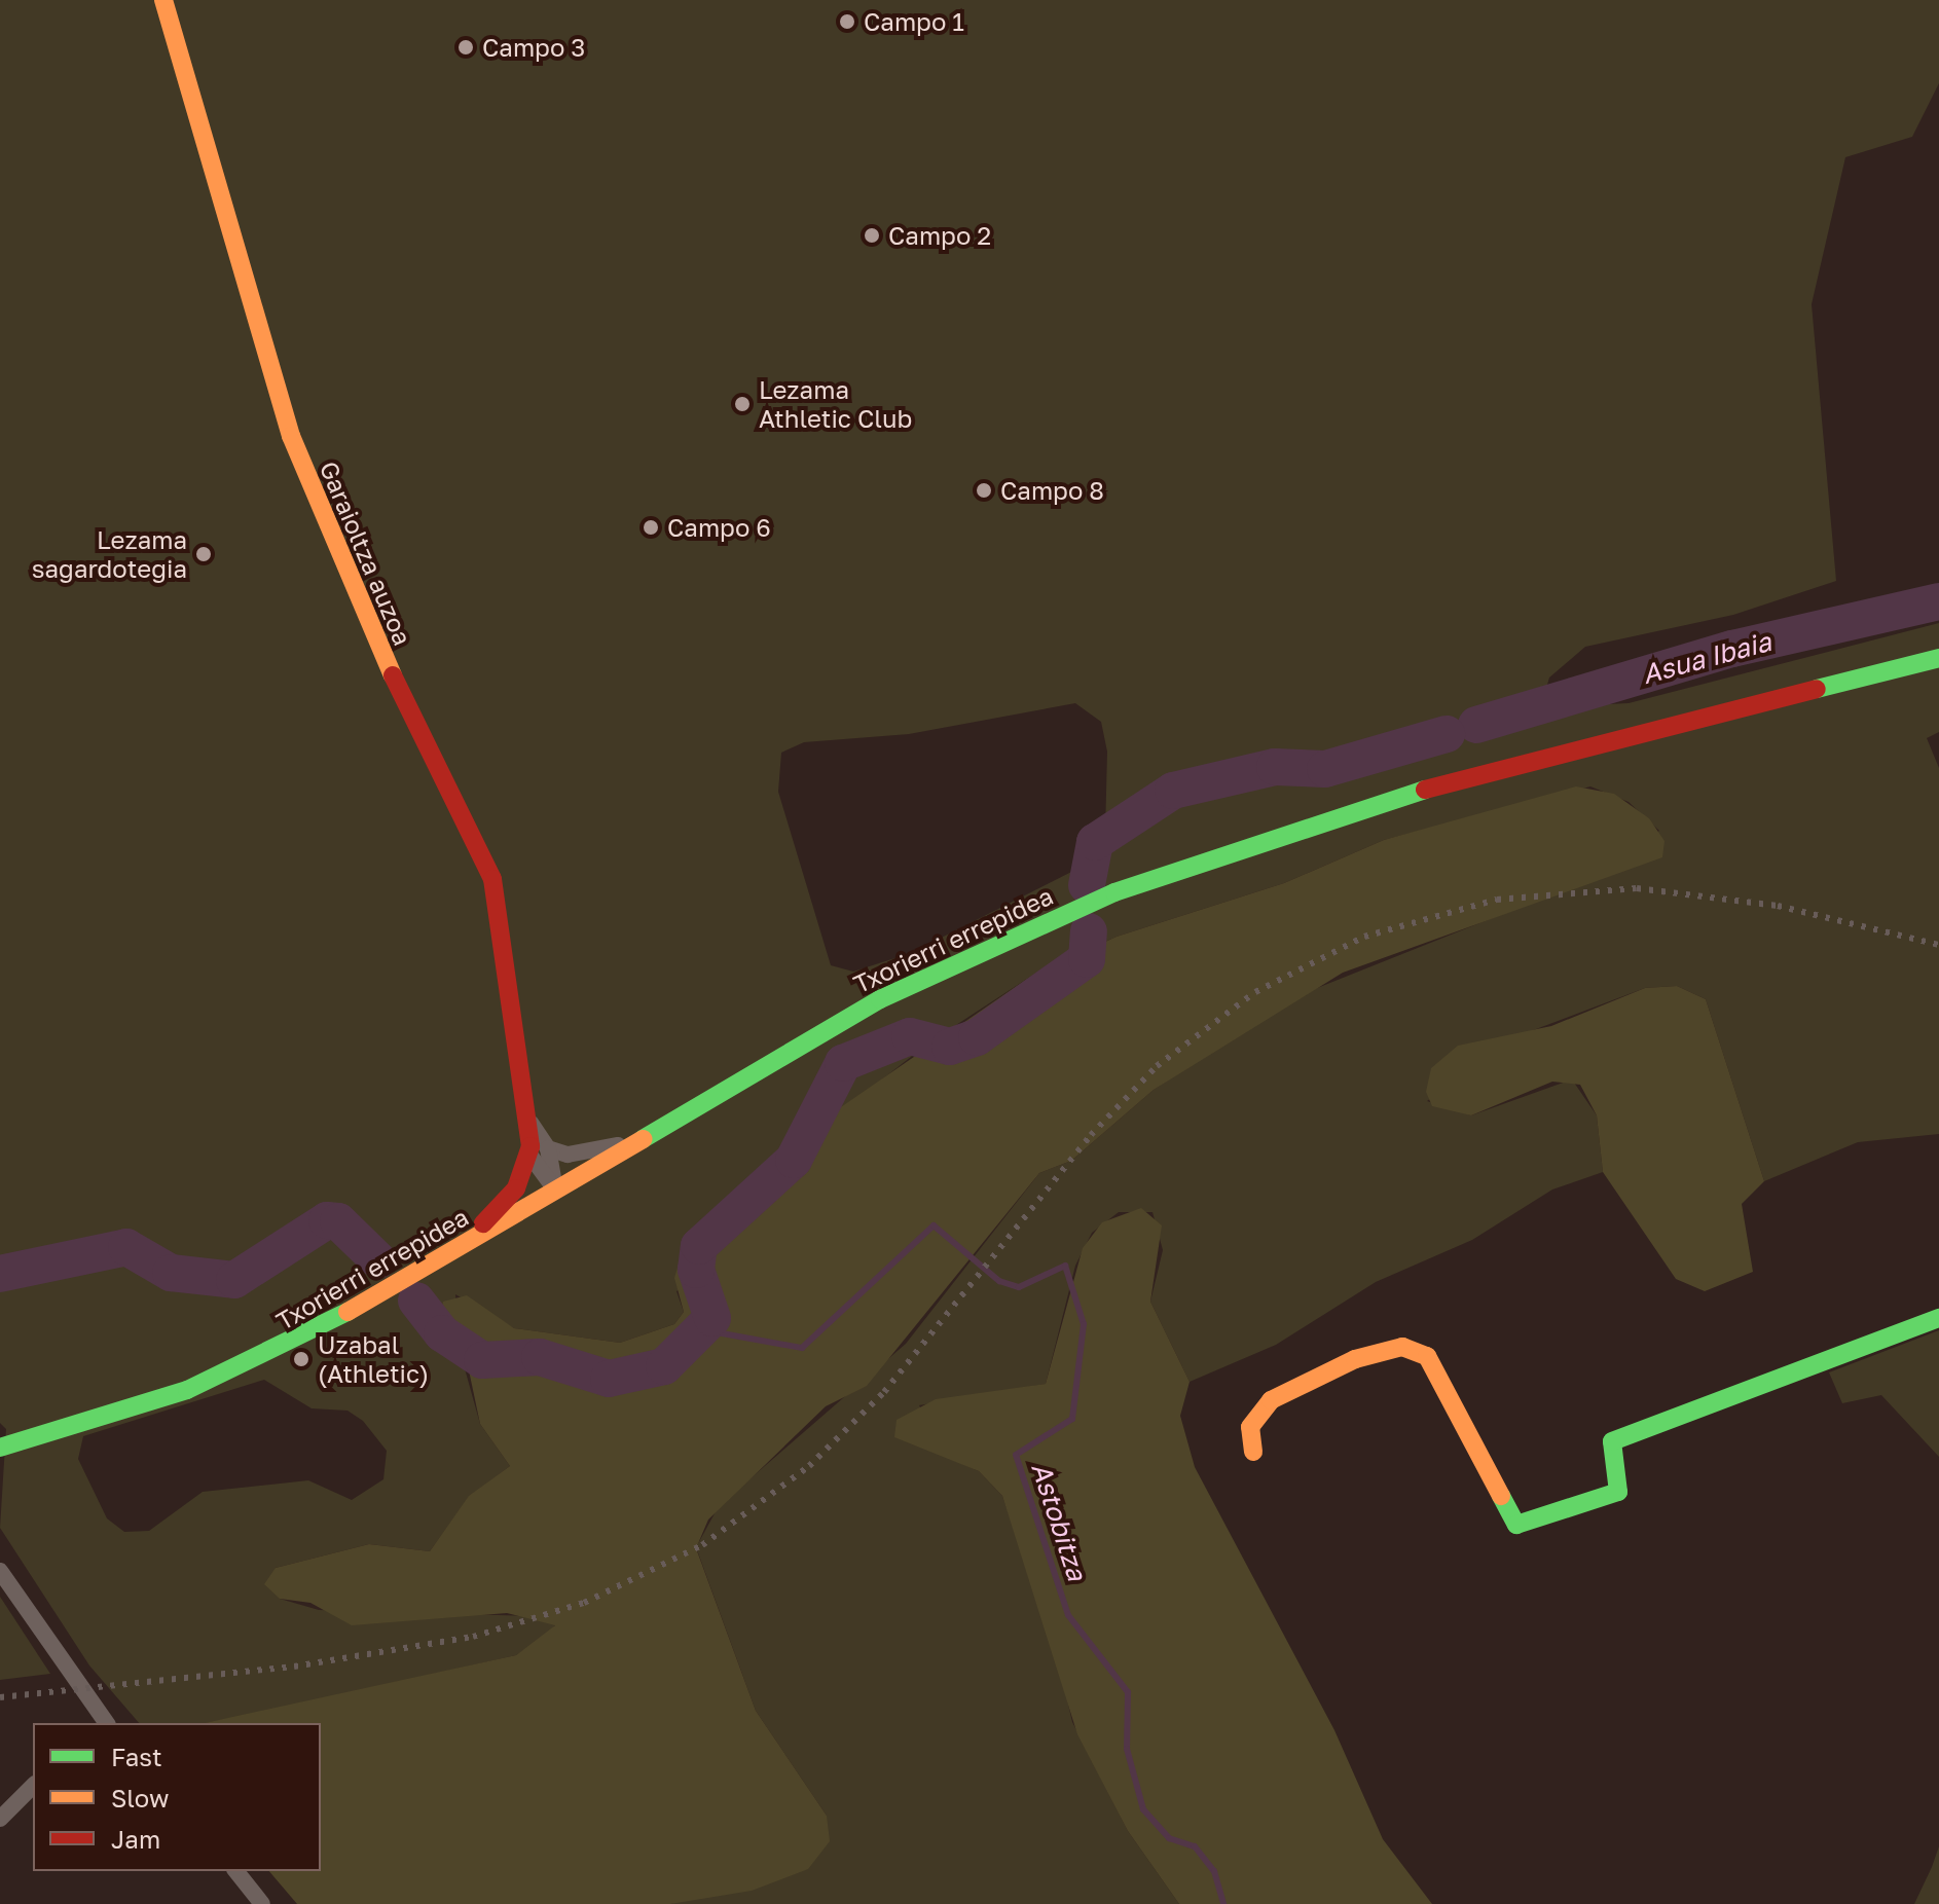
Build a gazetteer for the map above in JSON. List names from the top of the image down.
{
  "streets": {
    "street": ["Garaioltza auzoa", "Txorierri errepidea"]
  },
  "water": ["Asua Ibaia", "Astobitza"],
  "places": [
    "Campo 1",
    "Campo 3",
    "Campo 2",
    "Lezama Athletic Club",
    "Campo 8",
    "Campo 6",
    "Lezama sagardotegia",
    "Uzabal (Athletic)"
  ],
  "legend": ["Fast", "Slow", "Jam"]
}
